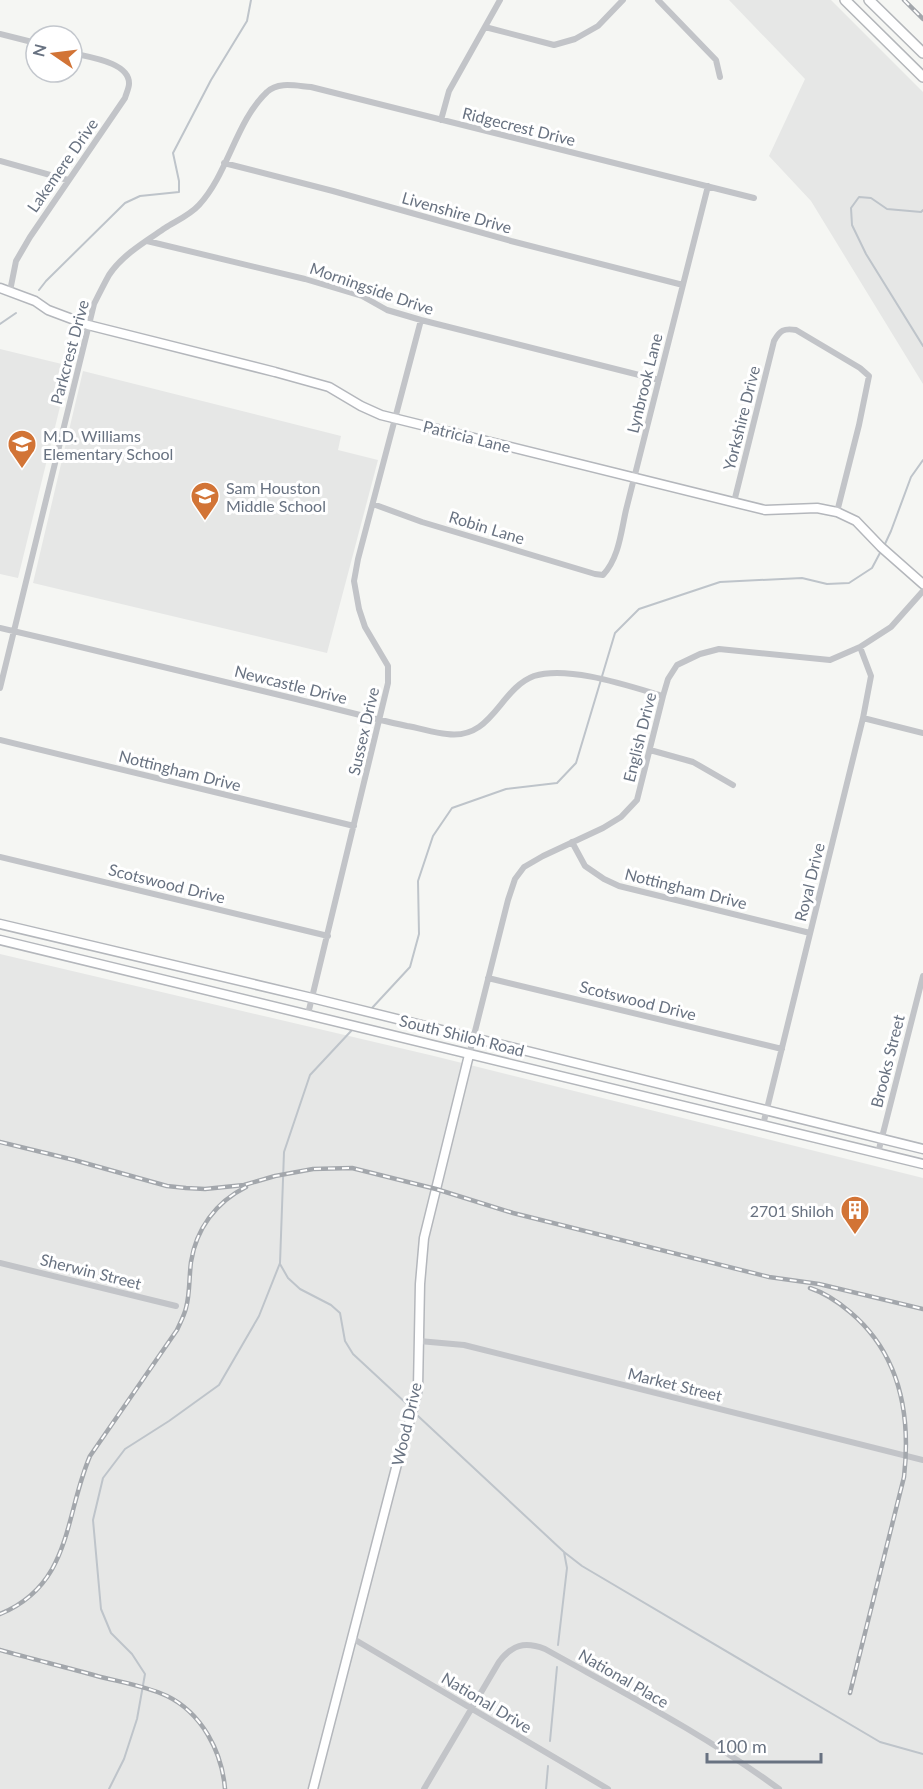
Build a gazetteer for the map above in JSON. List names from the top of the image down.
{
  "streets": {
    "main road": ["Patricia Lane", "South Shiloh Road", "Wood Drive"],
    "street": [
      "Ridgecrest Drive",
      "Lakemere Drive",
      "Livenshire Drive",
      "Morningside Drive",
      "Parkcrest Drive",
      "Lynbrook Lane",
      "Yorkshire Drive",
      "Robin Lane",
      "Newcastle Drive",
      "Sussex Drive",
      "English Drive",
      "Nottingham Drive",
      "Royal Drive",
      "Scotswood Drive",
      "Brooks Street",
      "Sherwin Street",
      "Market Street",
      "National Place",
      "National Drive"
    ]
  },
  "crossings": [
    ["Ridgecrest Drive", "Parkcrest Drive"],
    ["Ridgecrest Drive", "Lynbrook Lane"],
    ["Lakemere Drive", "Patricia Lane"],
    ["Livenshire Drive", "Parkcrest Drive"],
    ["Livenshire Drive", "Lynbrook Lane"],
    ["Morningside Drive", "Parkcrest Drive"],
    ["Morningside Drive", "Lynbrook Lane"],
    ["Morningside Drive", "Sussex Drive"],
    ["Parkcrest Drive", "Patricia Lane"],
    ["Parkcrest Drive", "Newcastle Drive"],
    ["Lynbrook Lane", "Patricia Lane"],
    ["Lynbrook Lane", "Robin Lane"],
    ["Yorkshire Drive", "Patricia Lane"],
    ["Patricia Lane", "Sussex Drive"],
    ["Robin Lane", "Sussex Drive"],
    ["Newcastle Drive", "Sussex Drive"],
    ["Newcastle Drive", "English Drive"],
    ["Sussex Drive", "Nottingham Drive"],
    ["Sussex Drive", "Scotswood Drive"],
    ["Sussex Drive", "South Shiloh Road"],
    ["English Drive", "Nottingham Drive"],
    ["English Drive", "Royal Drive"],
    ["English Drive", "Scotswood Drive"],
    ["English Drive", "South Shiloh Road"],
    ["English Drive", "Wood Drive"],
    ["Nottingham Drive", "Royal Drive"],
    ["Royal Drive", "Scotswood Drive"],
    ["Royal Drive", "South Shiloh Road"],
    ["South Shiloh Road", "Brooks Street"],
    ["South Shiloh Road", "Wood Drive"],
    ["Market Street", "Wood Drive"],
    ["Wood Drive", "National Drive"],
    ["National Place", "National Drive"]
  ],
  "places": {
    "school or university": ["M.D. Williams Elementary School", "Sam Houston Middle School"],
    "building": ["2701 Shiloh"]
  },
  "scale_bar": "100 m",
  "north": "left"
}
